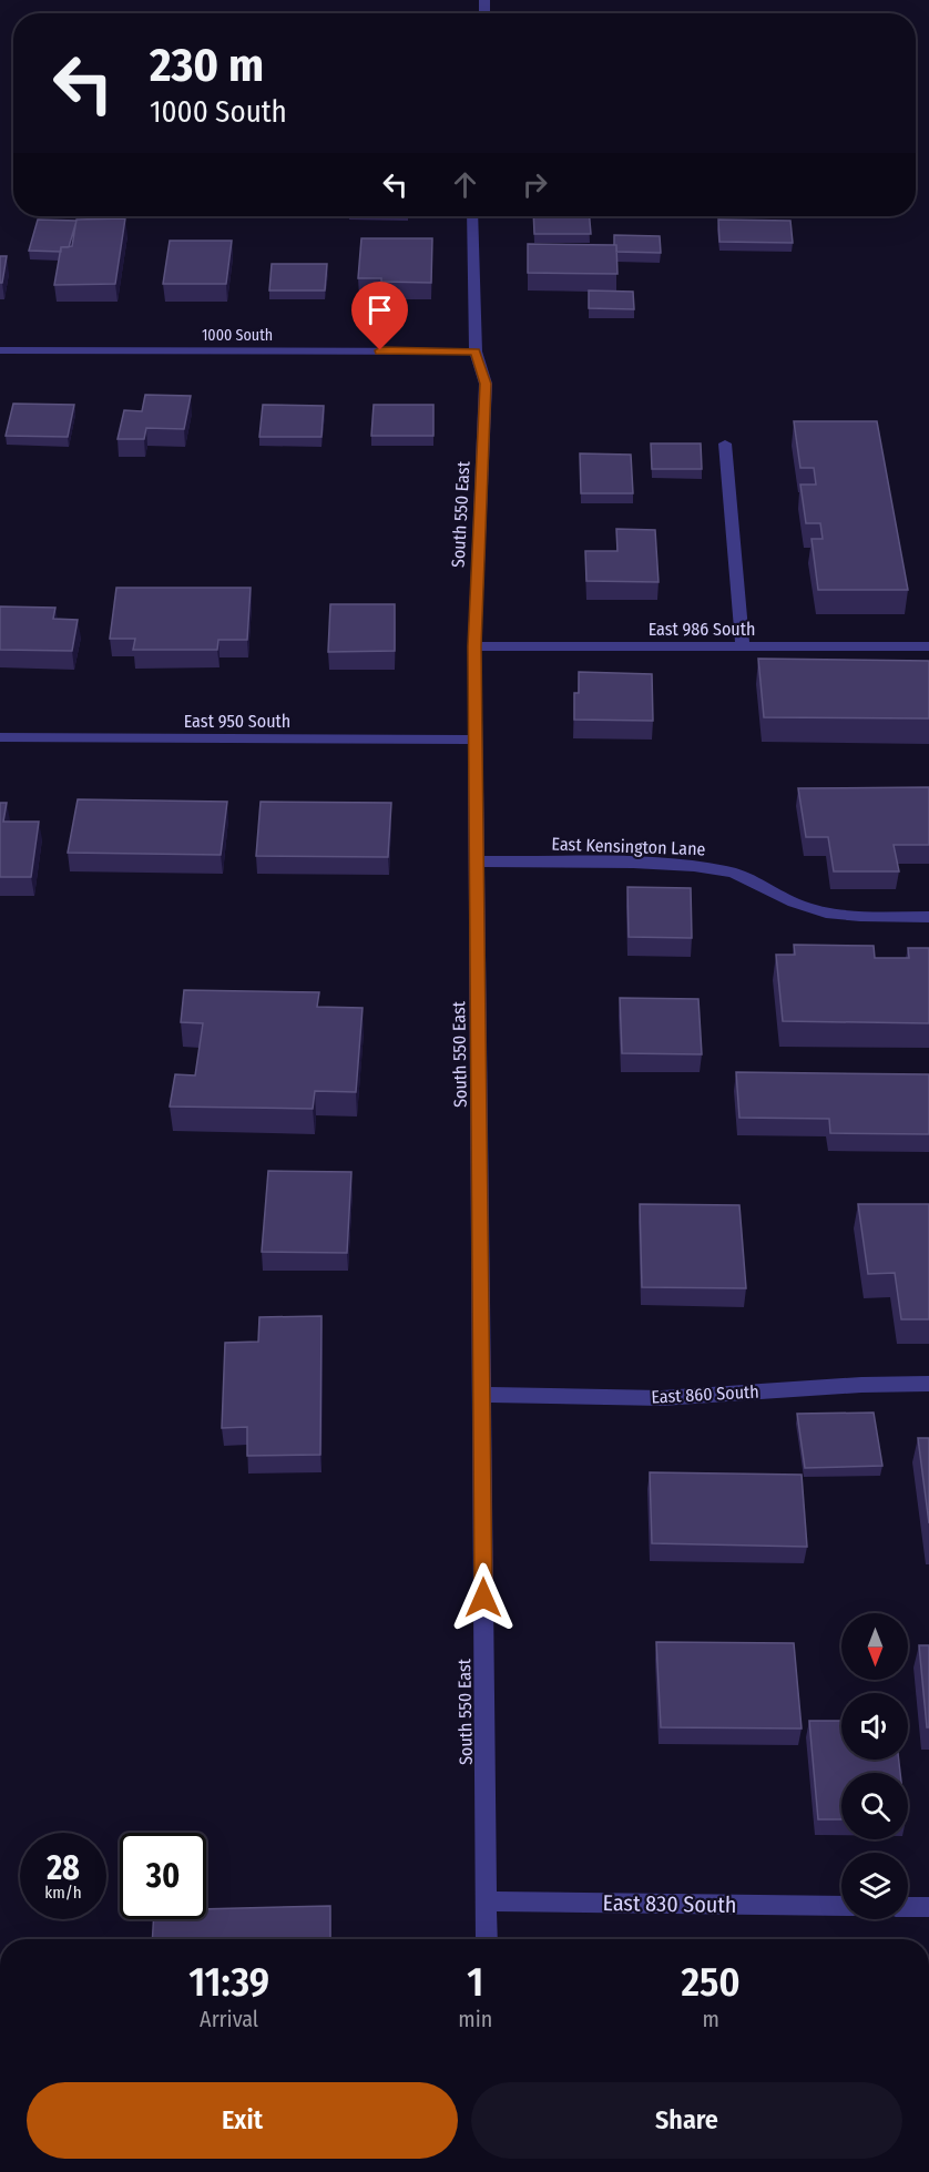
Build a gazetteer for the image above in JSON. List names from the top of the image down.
{
  "streets": {
    "street": [
      "1000 South",
      "South 550 East",
      "East 986 South",
      "East 950 South",
      "East Kensington Lane",
      "East 860 South",
      "East 830 South"
    ]
  },
  "crossings": [
    ["1000 South", "South 550 East"],
    ["South 550 East", "East 986 South"],
    ["South 550 East", "East 950 South"],
    ["South 550 East", "East Kensington Lane"],
    ["South 550 East", "East 860 South"],
    ["South 550 East", "East 830 South"]
  ],
  "north": "bottom",
  "page": {
    "turn": ["230 m", "1000 South"],
    "speed": "28 km/h",
    "limit": "30",
    "eta": [
      "11:39",
      "Arrival",
      "1",
      "min",
      "250",
      "m"
    ],
    "buttons": ["Exit", "Share"]
  }
}
